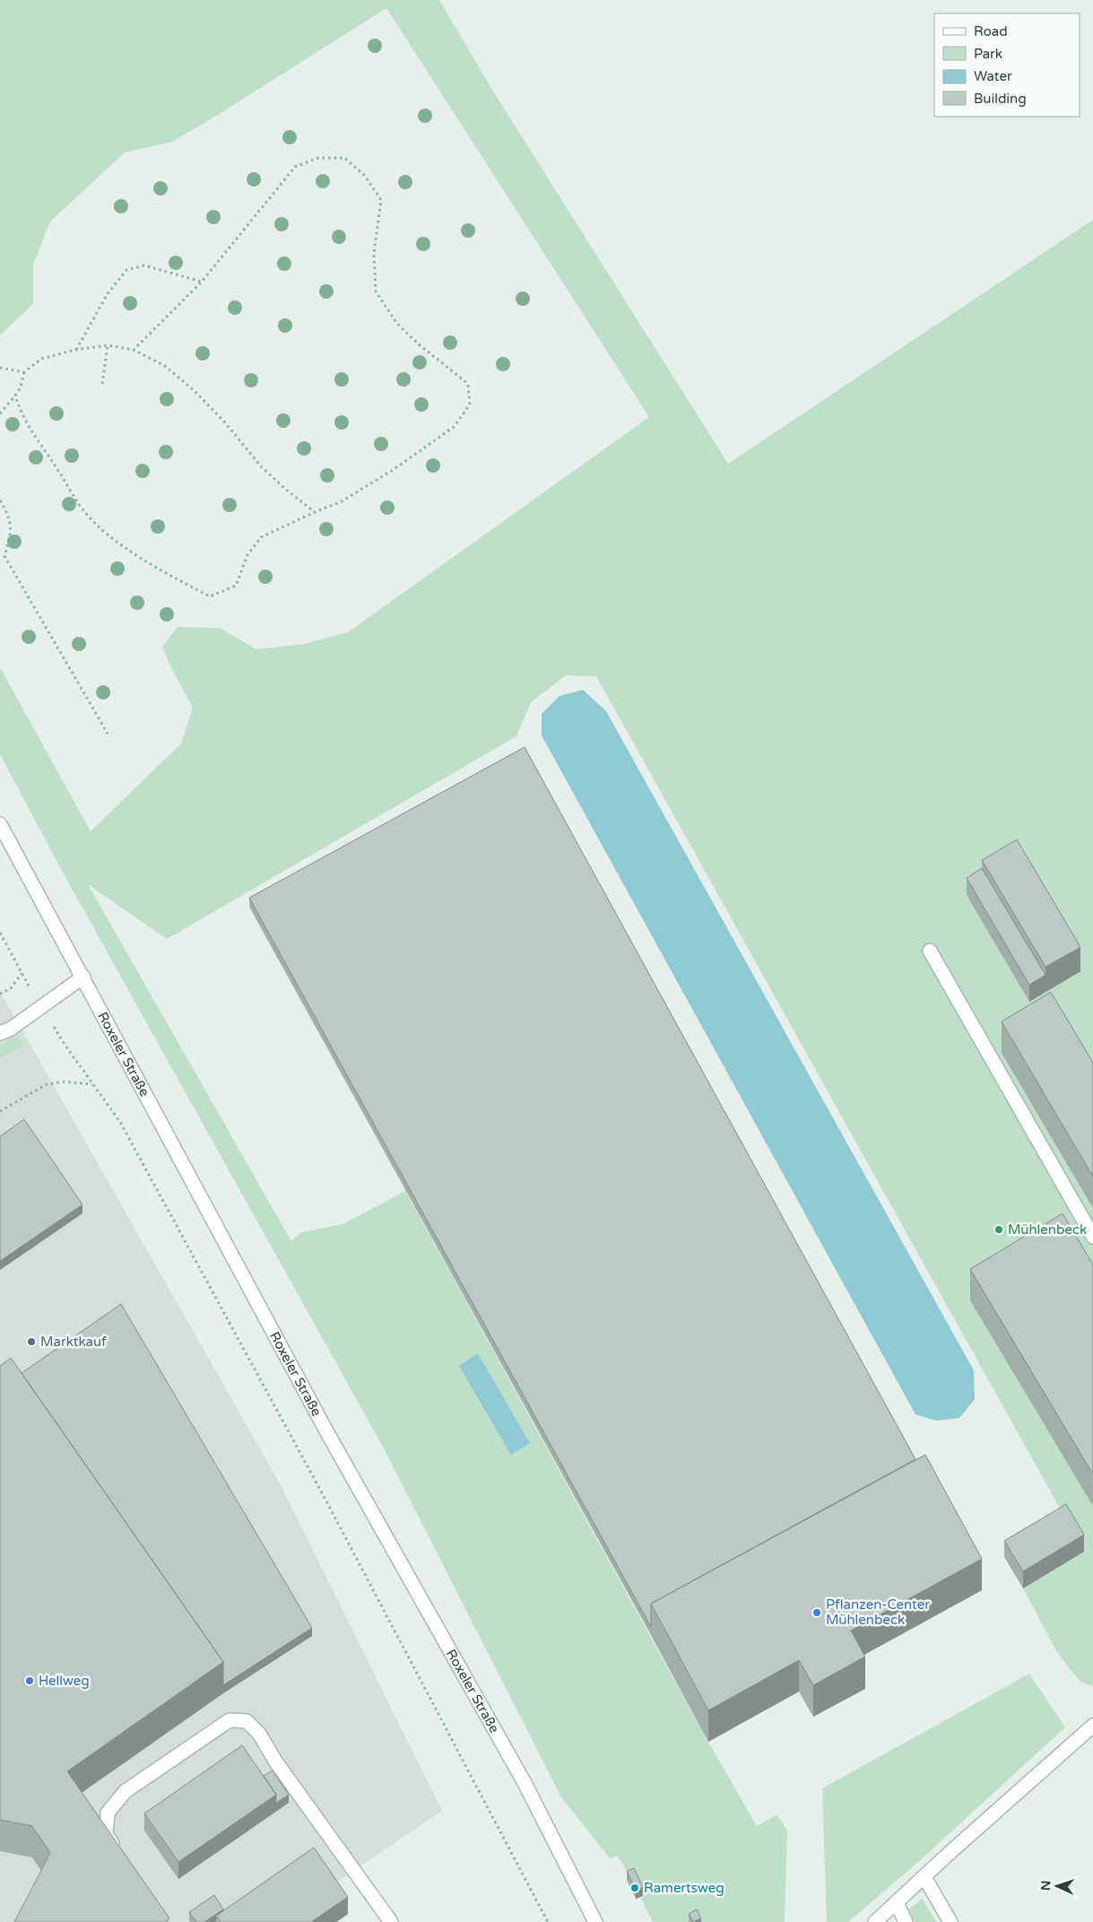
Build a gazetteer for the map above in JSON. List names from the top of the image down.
{
  "streets": {
    "main road": ["Roxeler Straße"]
  },
  "places": [
    "Mühlenbeck",
    "Marktkauf",
    "Pflanzen-Center Mühlenbeck",
    "Hellweg",
    "Ramertsweg"
  ],
  "legend": [
    "Road",
    "Park",
    "Water",
    "Building"
  ],
  "north": "left"
}
